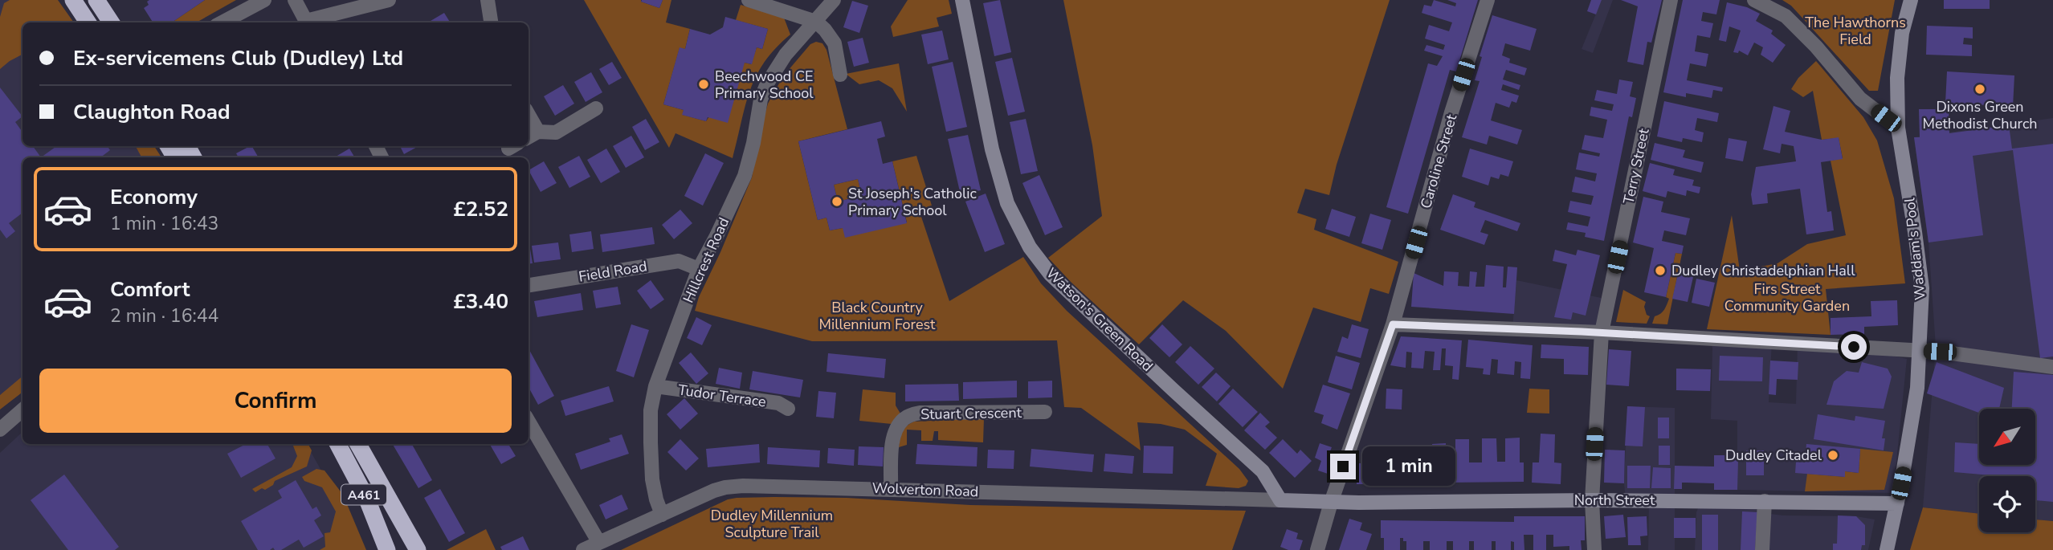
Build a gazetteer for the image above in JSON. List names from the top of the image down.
{
  "streets": {
    "highway": ["A461"],
    "street": [
      "Caroline Street",
      "Terry Street",
      "Waddam's Pool",
      "Hillcrest Road",
      "Field Road",
      "Watson's Green Road",
      "Tudor Terrace",
      "Stuart Crescent",
      "Wolverton Road",
      "North Street"
    ]
  },
  "crossings": [
    ["Caroline Street", "North Street"],
    ["Terry Street", "North Street"],
    ["Waddam's Pool", "North Street"],
    ["Hillcrest Road", "Field Road"],
    ["Hillcrest Road", "Tudor Terrace"],
    ["Hillcrest Road", "Wolverton Road"],
    ["Watson's Green Road", "Wolverton Road"],
    ["Watson's Green Road", "North Street"],
    ["Stuart Crescent", "Wolverton Road"],
    ["Wolverton Road", "North Street"]
  ],
  "parks": [
    "The Hawthorns Field",
    "Firs Street Community Garden",
    "Black Country Millennium Forest",
    "Dudley Millennium Sculpture Trail"
  ],
  "places": [
    "Beechwood CE Primary School",
    "Dixons Green Methodist Church",
    "St Joseph's Catholic Primary School",
    "Dudley Christadelphian Hall",
    "Dudley Citadel"
  ],
  "north": "bottom left",
  "page": {
    "banner": ["Ex-servicemens Club (Dudley) Ltd", "Claughton Road"],
    "list": [
      {
        "name": "Economy",
        "note": "1 min · 16:43",
        "value": "£2.52"
      },
      {
        "name": "Comfort",
        "note": "2 min · 16:44",
        "value": "£3.40"
      }
    ],
    "buttons": "Confirm",
    "bubble": "1 min"
  }
}
